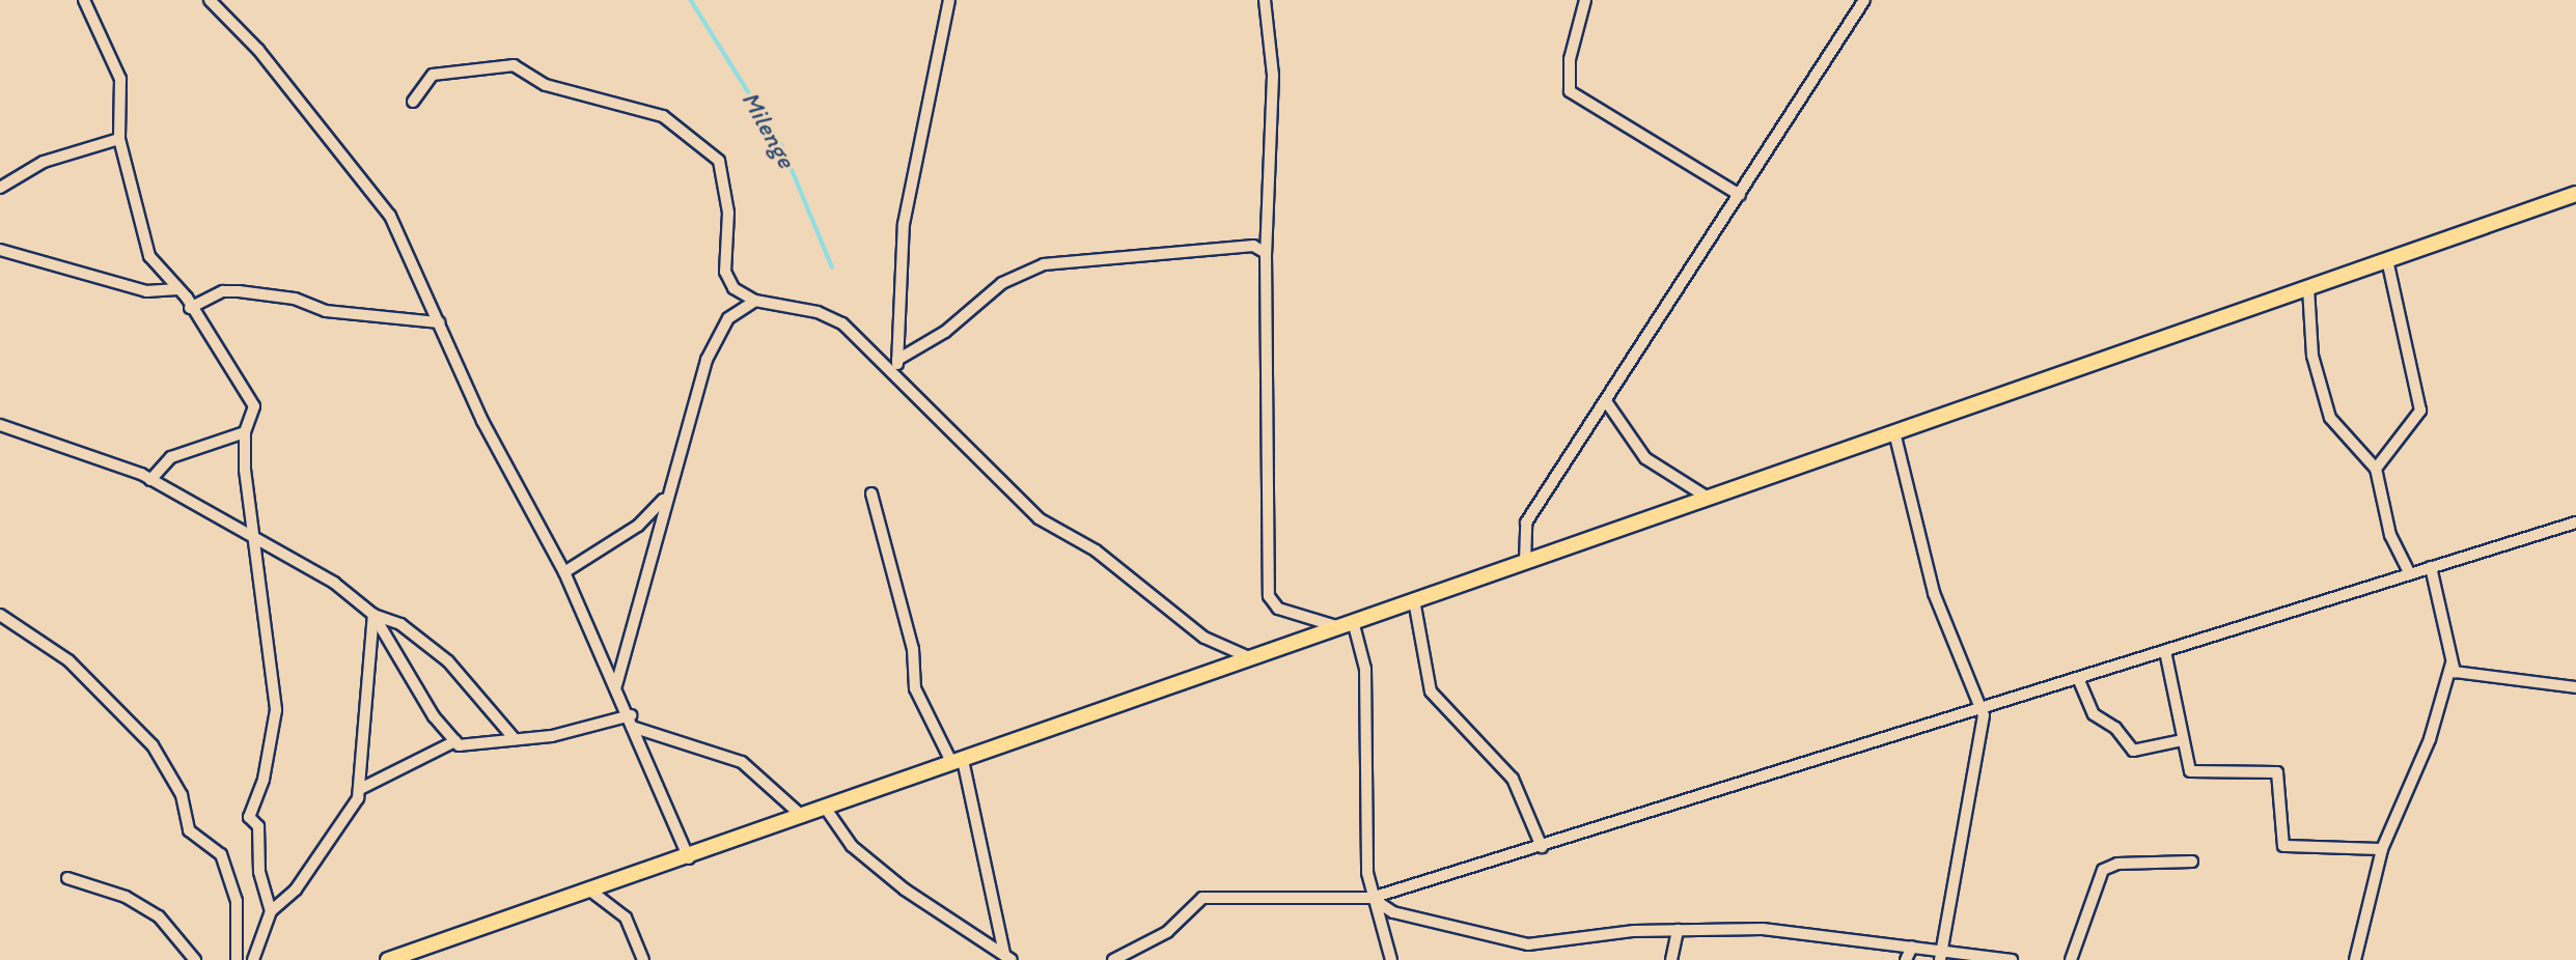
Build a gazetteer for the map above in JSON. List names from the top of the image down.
{
  "water": ["Milenge"]
}
